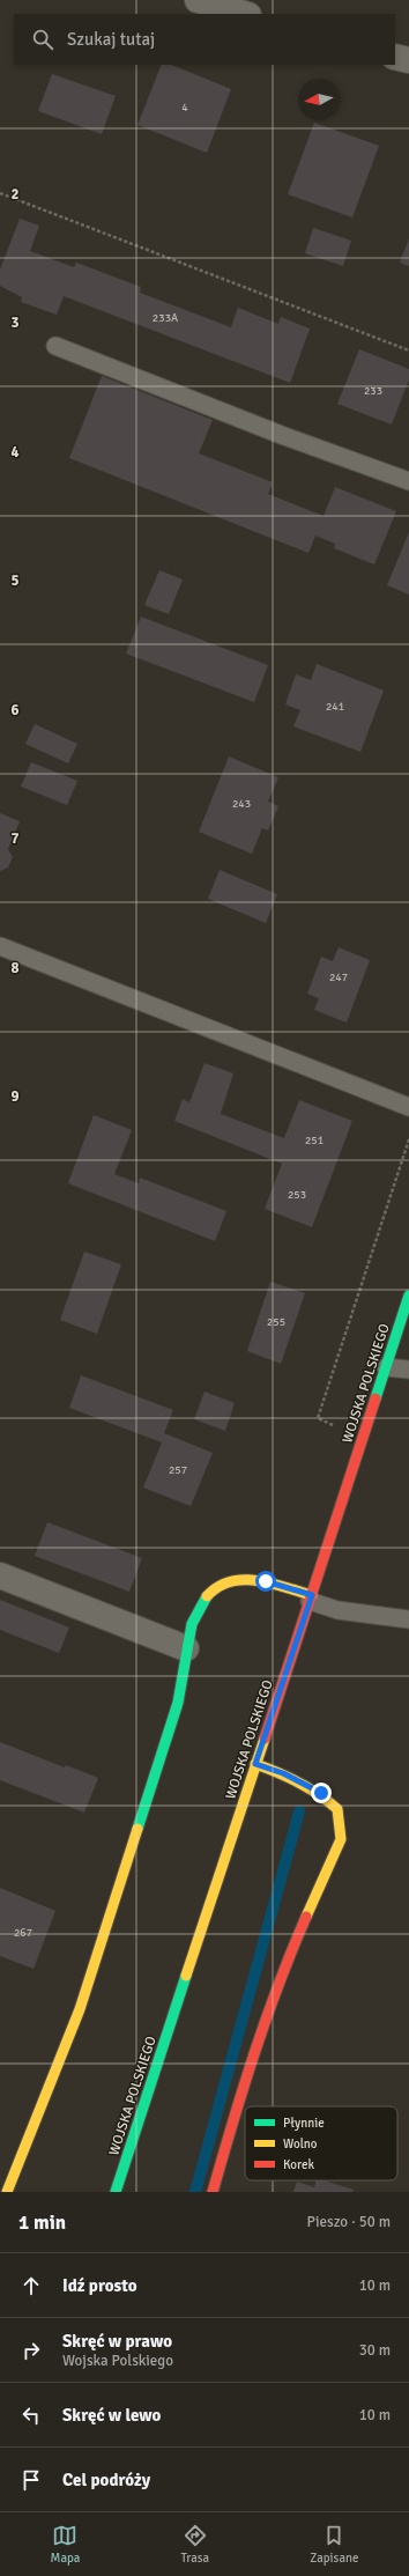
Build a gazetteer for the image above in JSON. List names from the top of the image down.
{
  "streets": {
    "street": ["WOJSKA POLSKIEGO"]
  },
  "house_numbers": [
    "4",
    "233A",
    "233",
    "241",
    "243",
    "247",
    "251",
    "253",
    "255",
    "257",
    "267"
  ],
  "legend": ["Płynnie", "Wolno", "Korek"],
  "north": "left",
  "page": {
    "search": "Szukaj tutaj",
    "heading": ["1 min", "Pieszo · 50 m"],
    "list": [
      ["Idź prosto", "10 m"],
      ["Skręć w prawo", "Wojska Polskiego", "30 m"],
      ["Skręć w lewo", "10 m"],
      "Cel podróży"
    ],
    "nav": ["Mapa", "Trasa", "Zapisane"]
  },
  "grid": {
    "rows": [
      "2",
      "3",
      "4",
      "5",
      "6",
      "7",
      "8",
      "9"
    ]
  }
}
